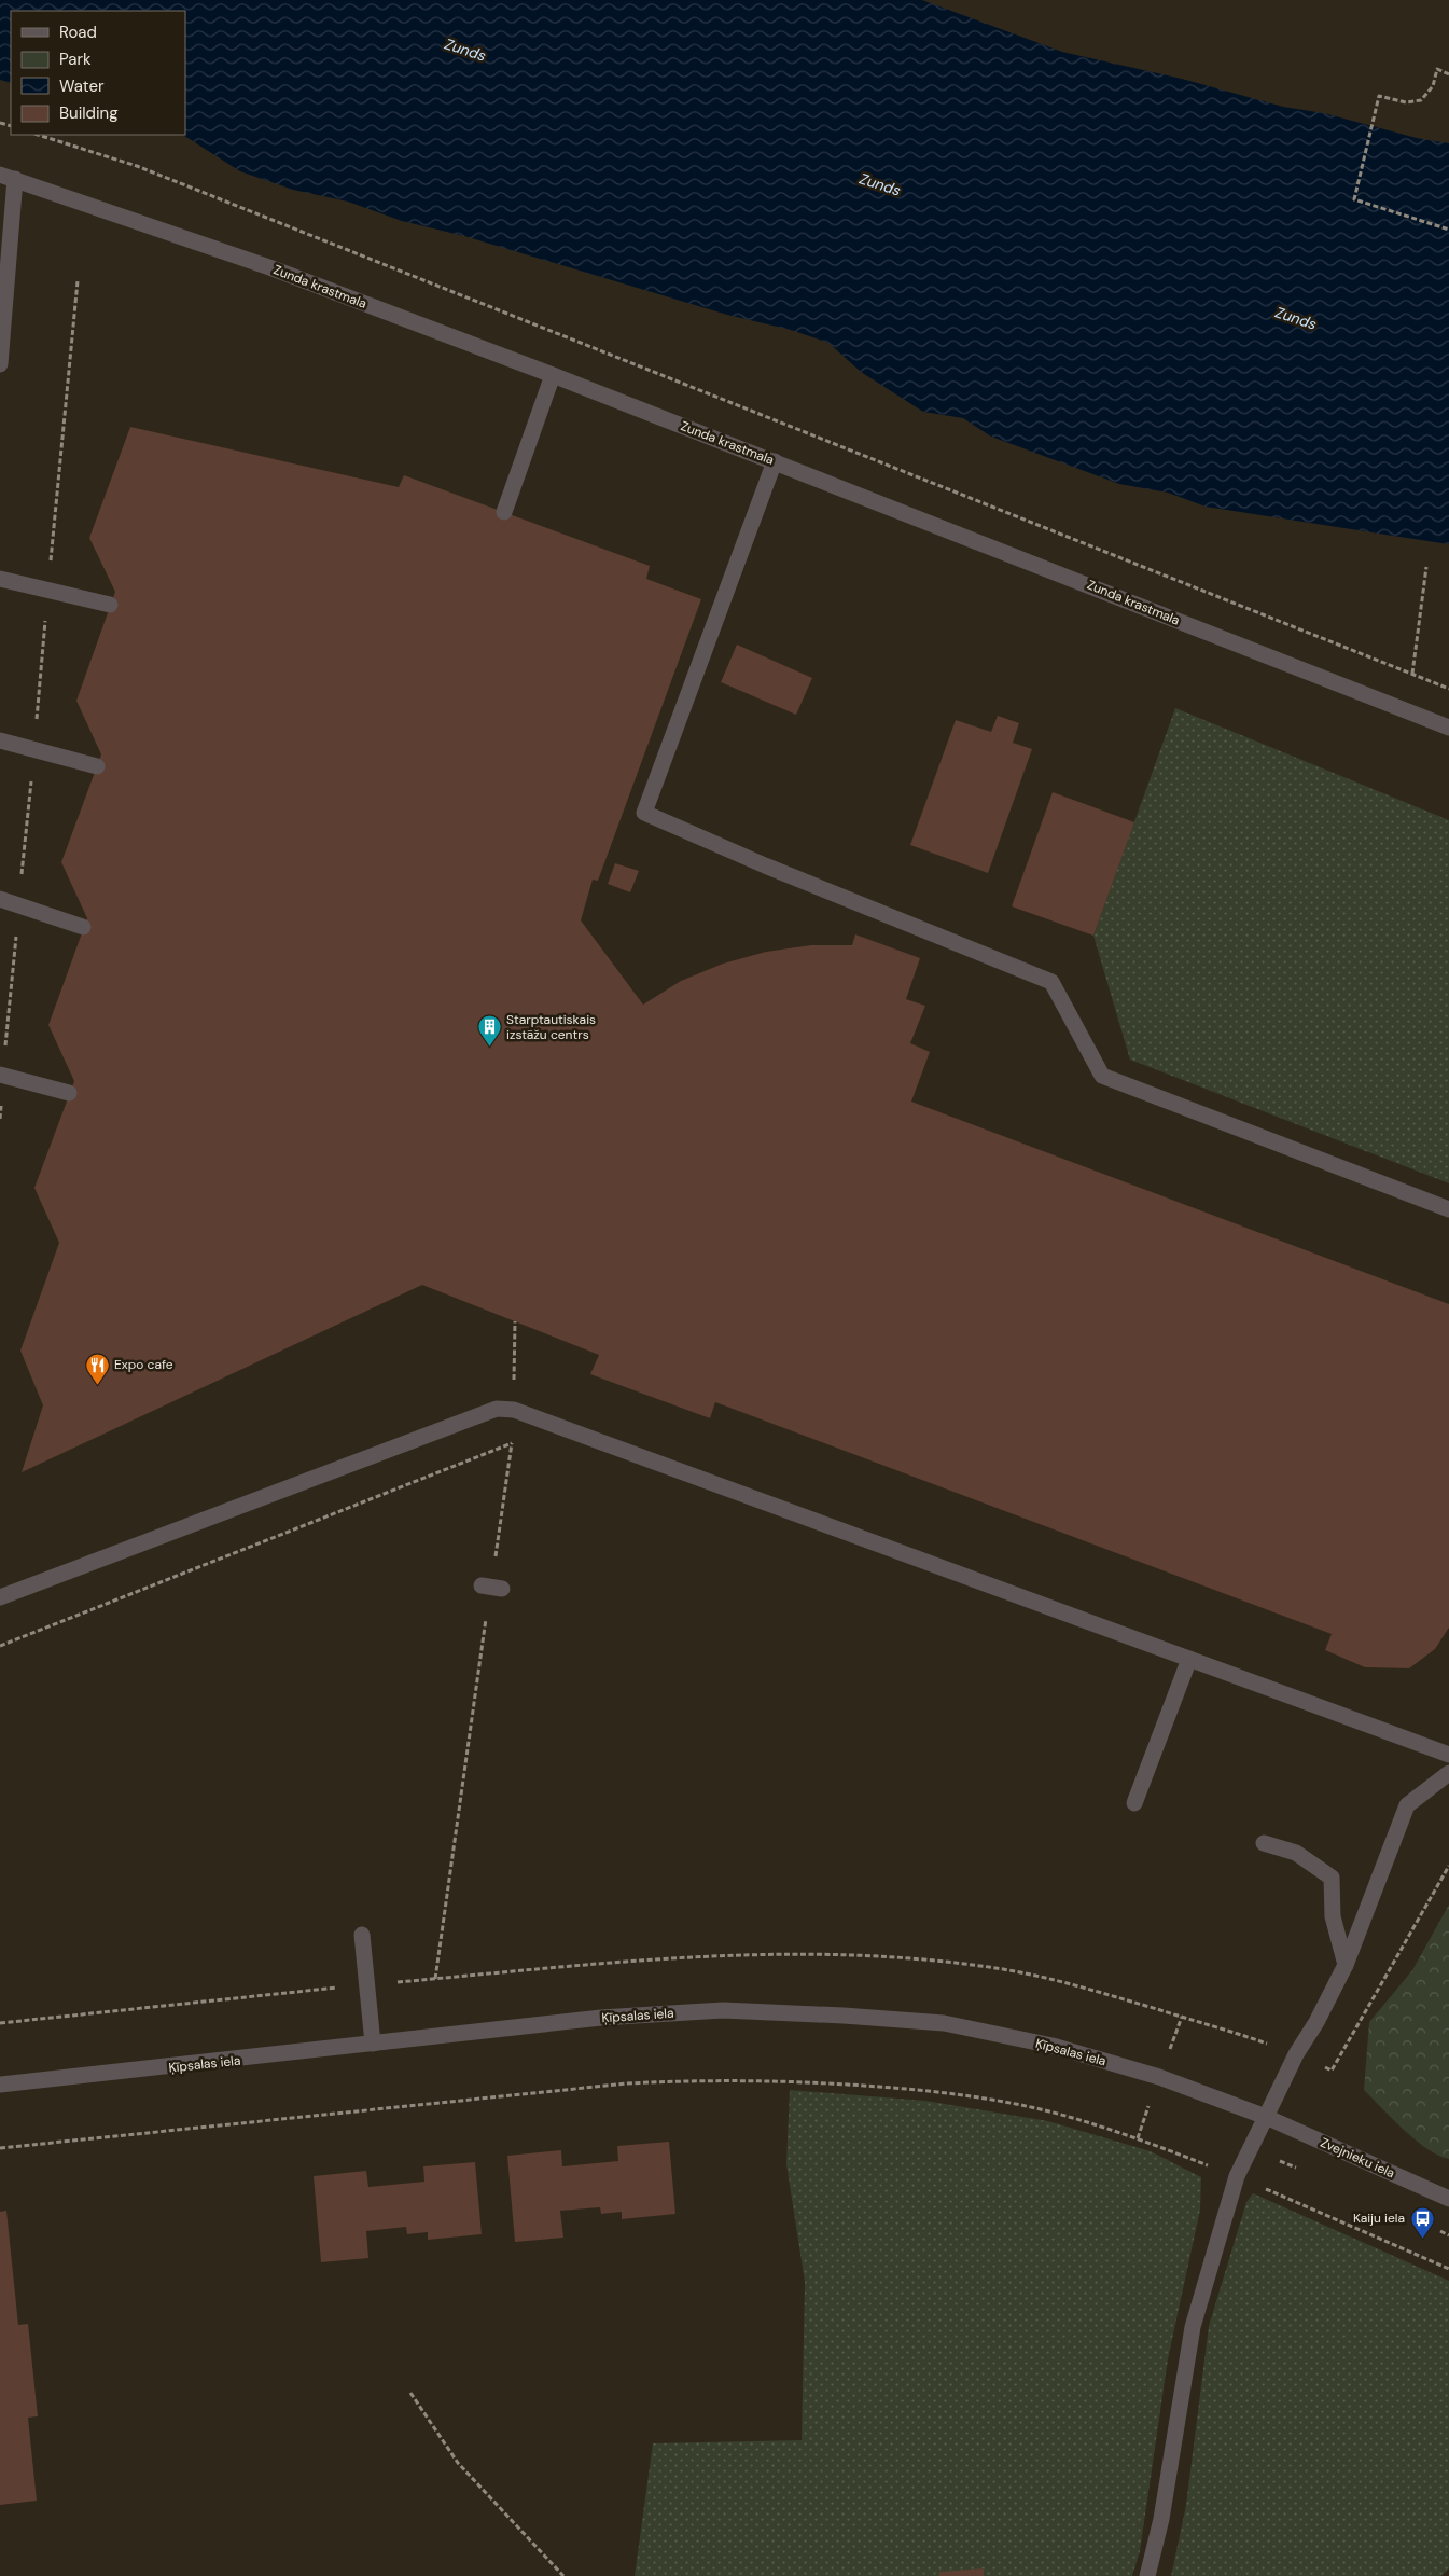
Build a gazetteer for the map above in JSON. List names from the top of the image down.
{
  "streets": {
    "street": ["Zunda krastmala", "Ķīpsalas iela", "Zvejnieku iela"]
  },
  "crossings": [
    ["Ķīpsalas iela", "Zvejnieku iela"]
  ],
  "water": ["Zunds"],
  "places": {
    "building": ["Starptautiskais izstāžu centrs"],
    "restaurant": ["Expo cafe"],
    "bus stop": ["Kaiju iela"]
  },
  "legend": [
    "Road",
    "Park",
    "Water",
    "Building"
  ]
}
